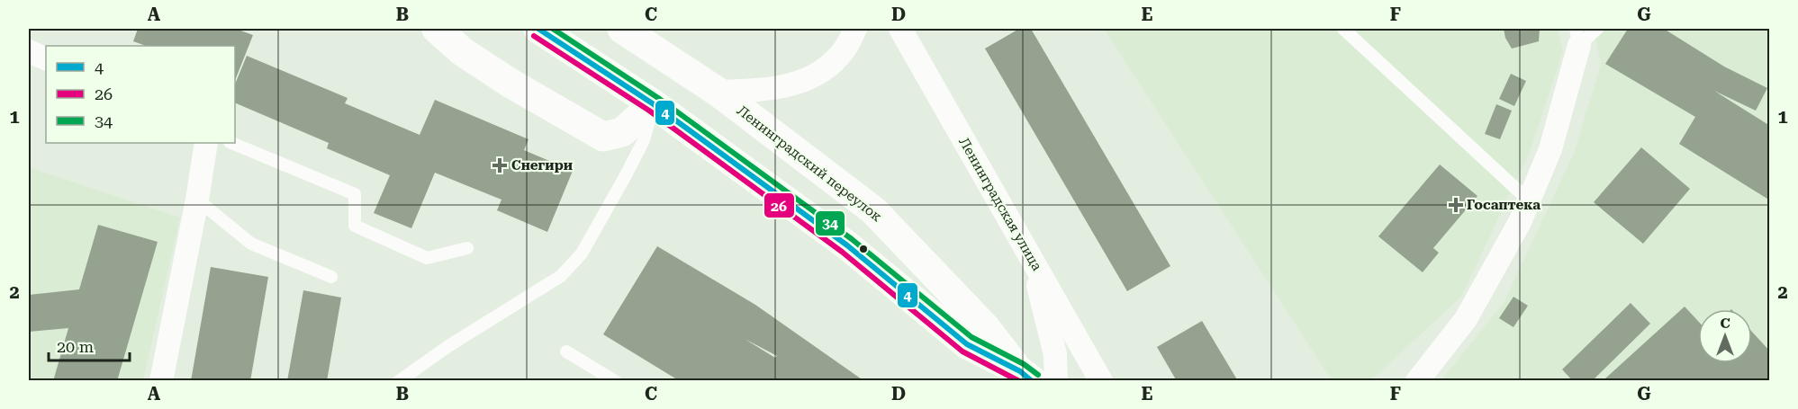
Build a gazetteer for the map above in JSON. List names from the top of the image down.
{
  "streets": {
    "main road": ["Ленинградский переулок"],
    "street": ["Ленинградская улица"]
  },
  "places": {
    "health": ["Снегири", "Госаптека"]
  },
  "lines": ["transit line 4", "transit line 34", "transit line 26"],
  "legend": ["4", "26", "34"],
  "scale_bar": "20 m",
  "north": "top",
  "grid": {
    "columns": [
      "A",
      "B",
      "C",
      "D",
      "E",
      "F",
      "G"
    ],
    "rows": ["1", "2"]
  }
}
